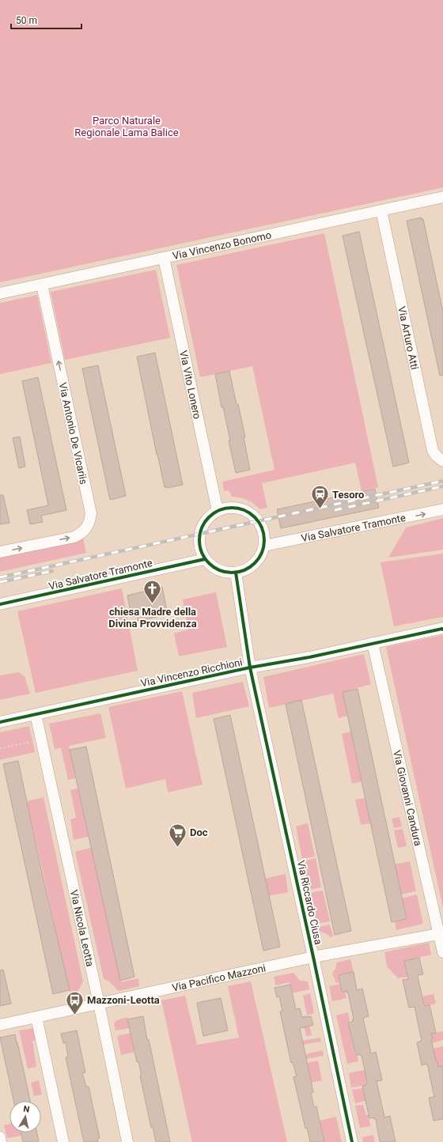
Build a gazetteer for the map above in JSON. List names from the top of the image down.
{
  "streets": {
    "street": [
      "Via Vincenzo Bonomo",
      "Via Arturo Atti",
      "Via Vito Lonero",
      "Via Antonio De Vicariis",
      "Via Salvatore Tramonte",
      "Via Vincenzo Ricchioni",
      "Via Giovanni Candura",
      "Via Riccardo Ciusa",
      "Via Nicola Leotta",
      "Via Pacifico Mazzoni"
    ]
  },
  "crossings": [
    ["Via Vincenzo Bonomo", "Via Arturo Atti"],
    ["Via Vincenzo Bonomo", "Via Vito Lonero"],
    ["Via Vincenzo Bonomo", "Via Antonio De Vicariis"],
    ["Via Vito Lonero", "Via Salvatore Tramonte"],
    ["Via Vito Lonero", "Via Riccardo Ciusa"],
    ["Via Salvatore Tramonte", "Via Riccardo Ciusa"],
    ["Via Vincenzo Ricchioni", "Via Giovanni Candura"],
    ["Via Vincenzo Ricchioni", "Via Riccardo Ciusa"],
    ["Via Vincenzo Ricchioni", "Via Nicola Leotta"],
    ["Via Giovanni Candura", "Via Pacifico Mazzoni"],
    ["Via Riccardo Ciusa", "Via Pacifico Mazzoni"],
    ["Via Nicola Leotta", "Via Pacifico Mazzoni"]
  ],
  "one_way": ["Via Salvatore Tramonte"],
  "parks": ["Parco Naturale Regionale Lama Balice"],
  "places": {
    "station": ["Tesoro"],
    "church": ["chiesa Madre della Divina Provvidenza"],
    "supermarket": ["Doc"],
    "bus stop": ["Mazzoni-Leotta"]
  },
  "scale_bar": "50 m",
  "north": "top"
}
